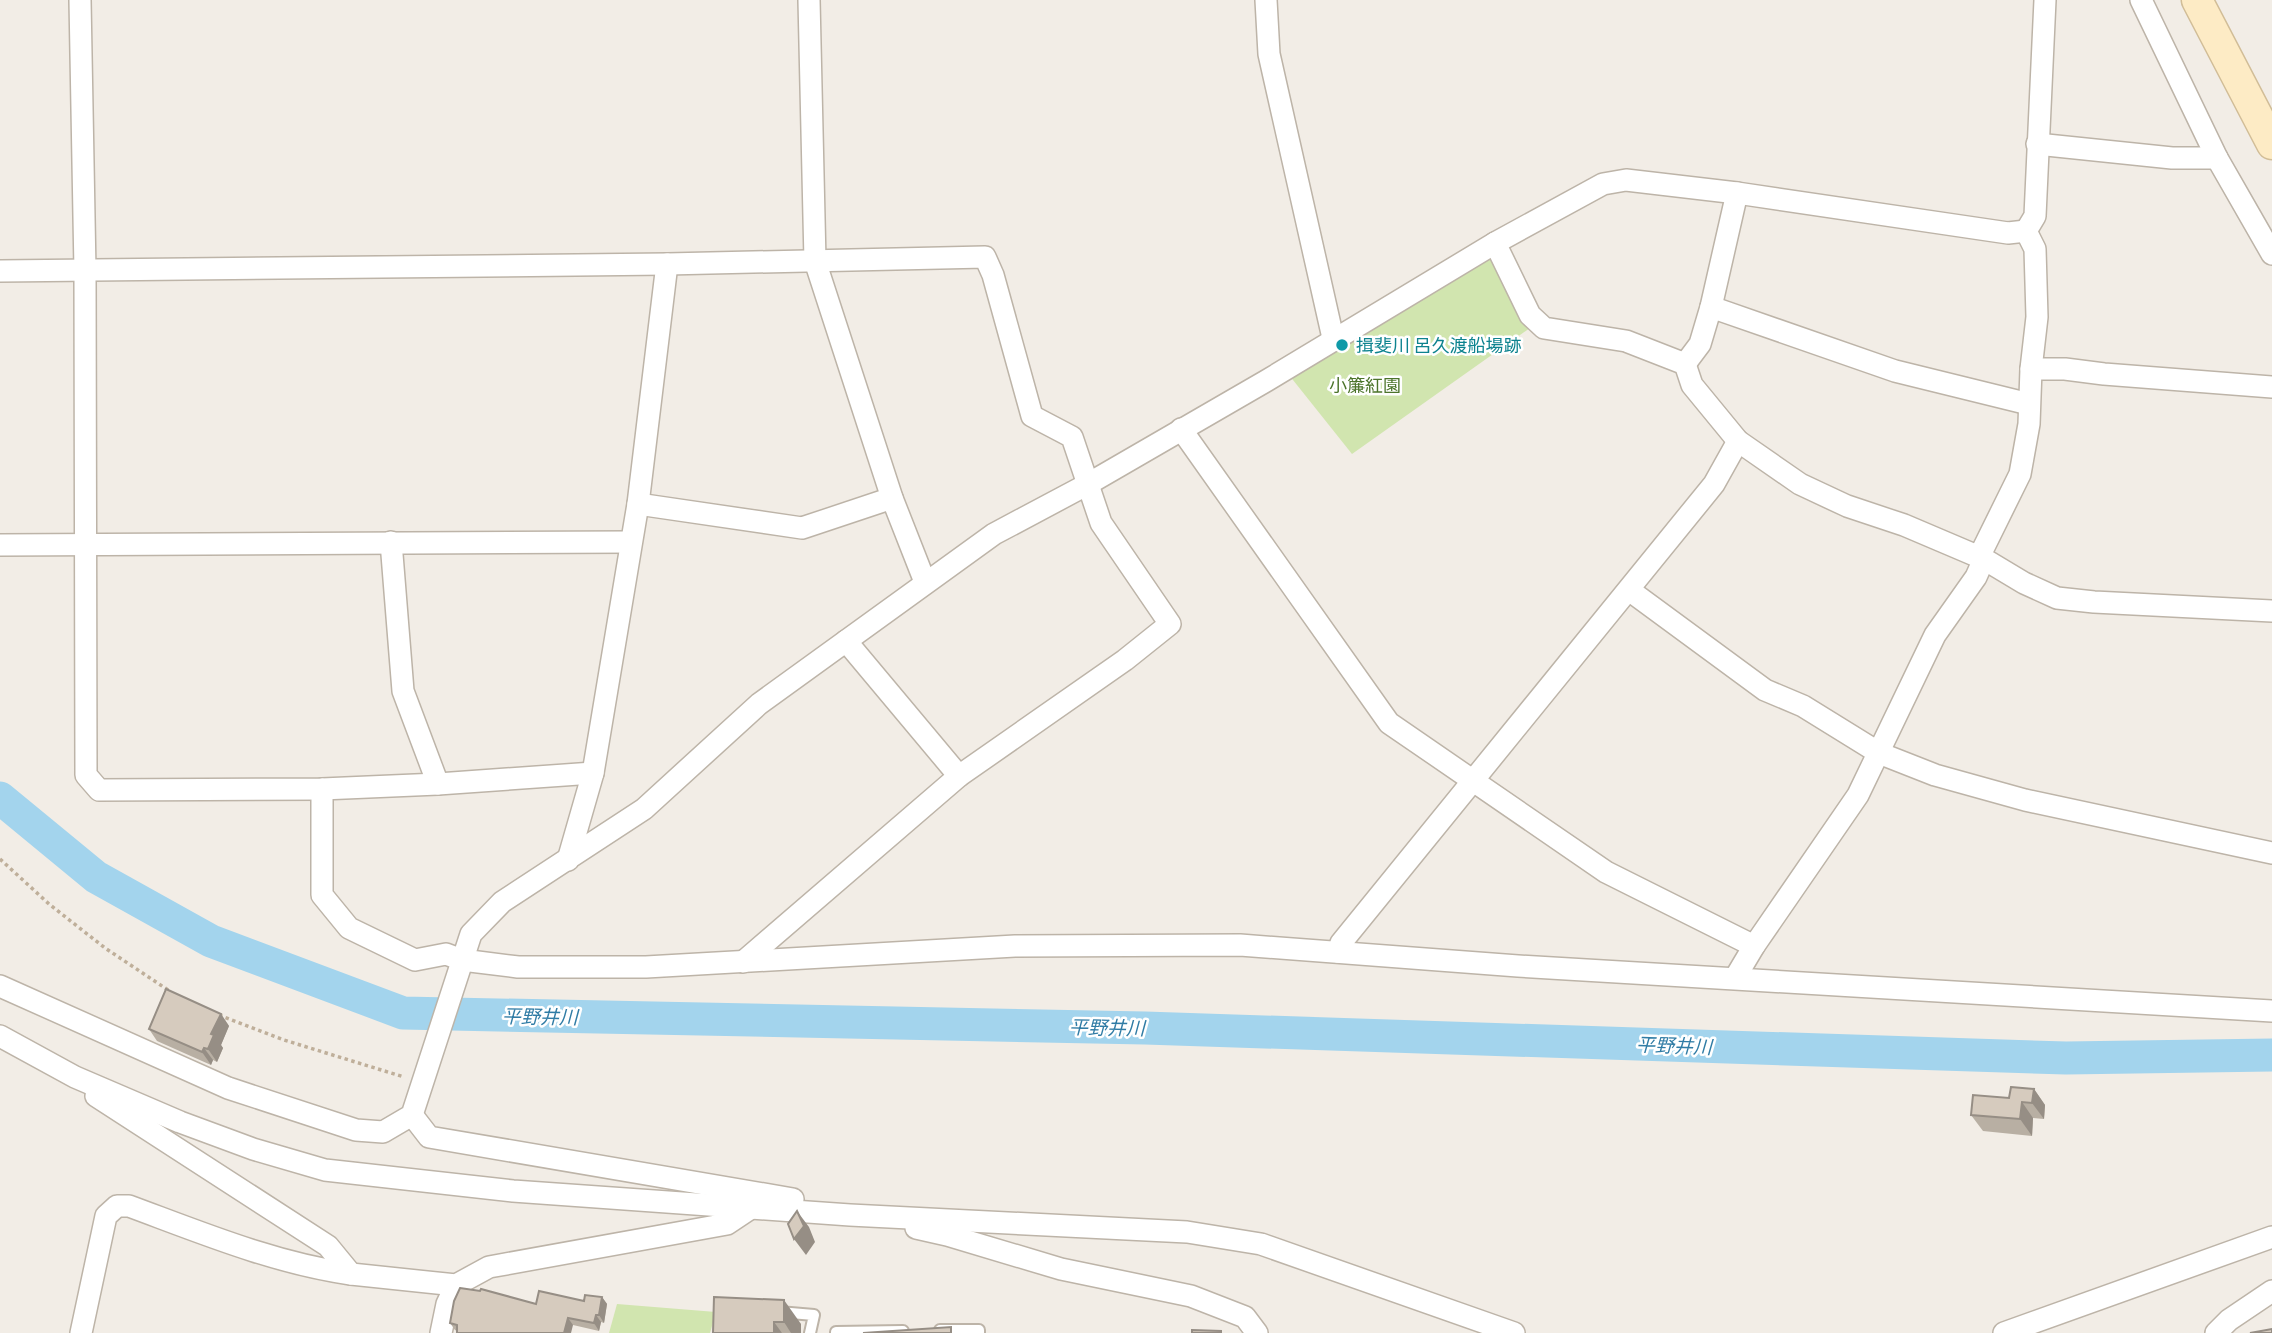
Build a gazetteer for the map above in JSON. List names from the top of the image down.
{
  "water": ["平野井川"],
  "parks": ["小簾紅園"],
  "places": ["揖斐川 呂久渡船場跡"]
}
